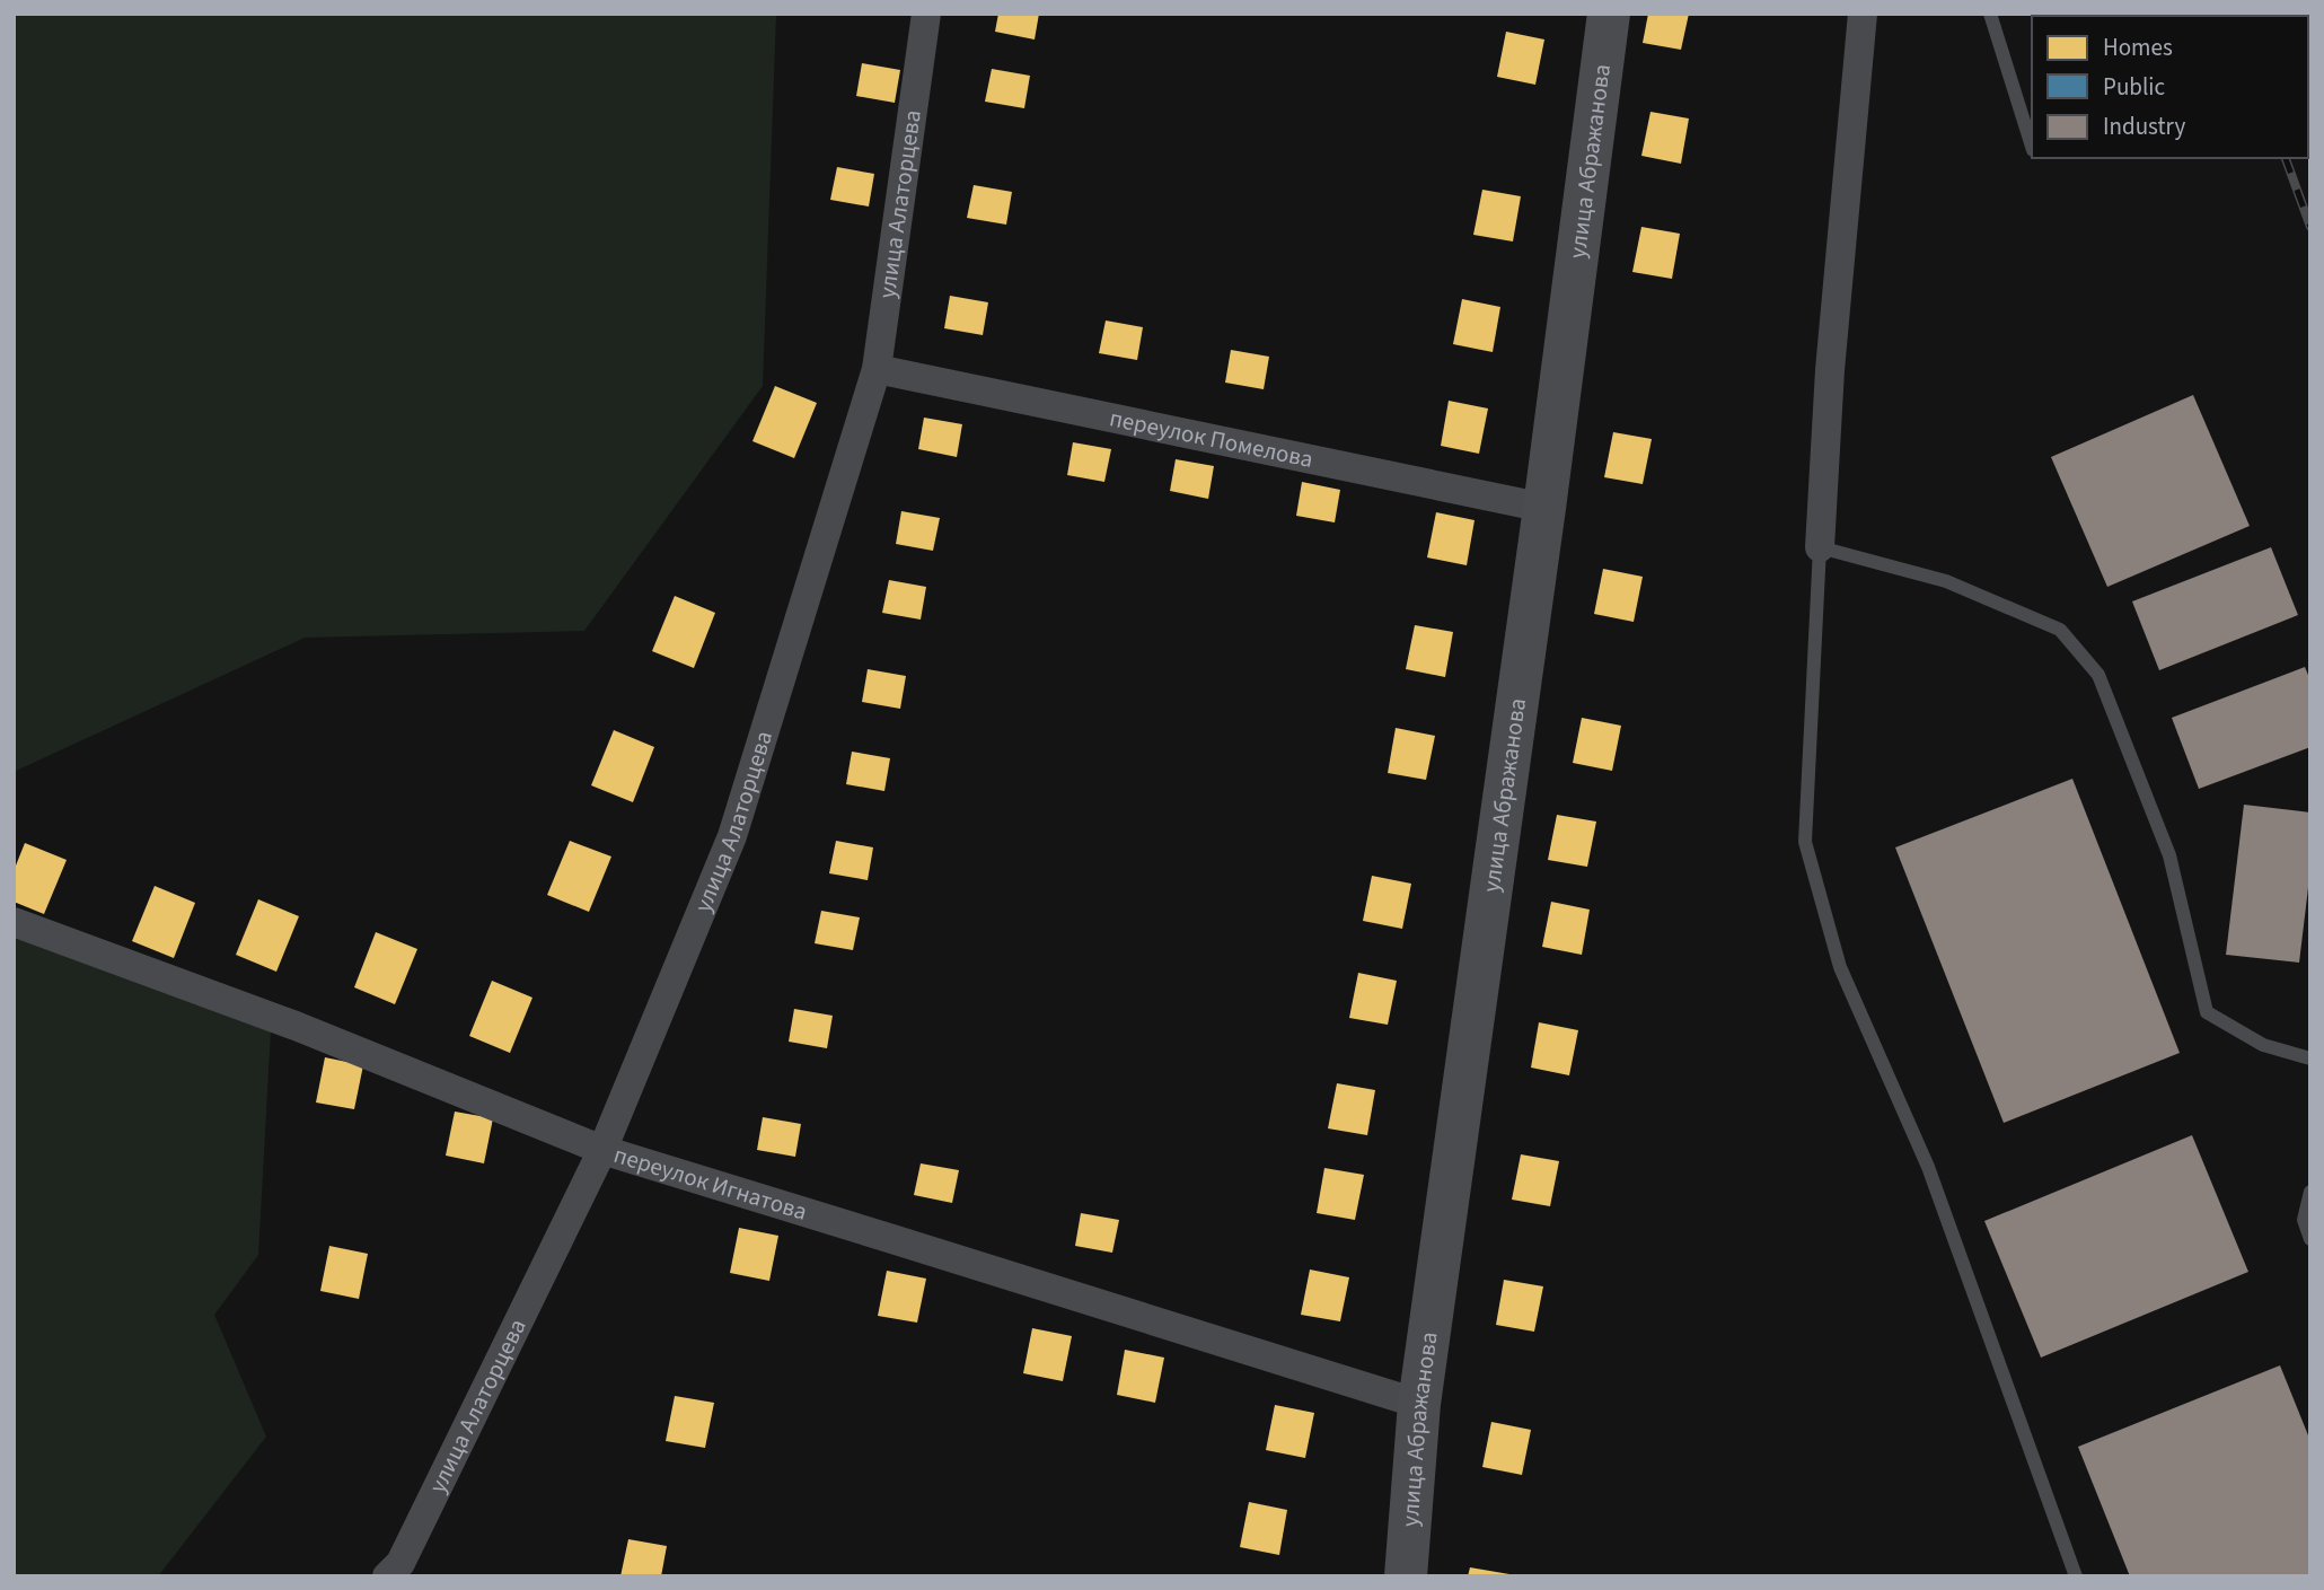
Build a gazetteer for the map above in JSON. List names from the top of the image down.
{
  "streets": {
    "main road": ["улица Абражанова"],
    "street": ["улица Алаторцева", "переулок Помелова", "переулок Игнатова"]
  },
  "crossings": [
    ["улица Абражанова", "переулок Помелова"],
    ["улица Абражанова", "переулок Игнатова"],
    ["улица Алаторцева", "переулок Помелова"],
    ["улица Алаторцева", "переулок Игнатова"]
  ],
  "legend": ["Homes", "Public", "Industry"]
}
